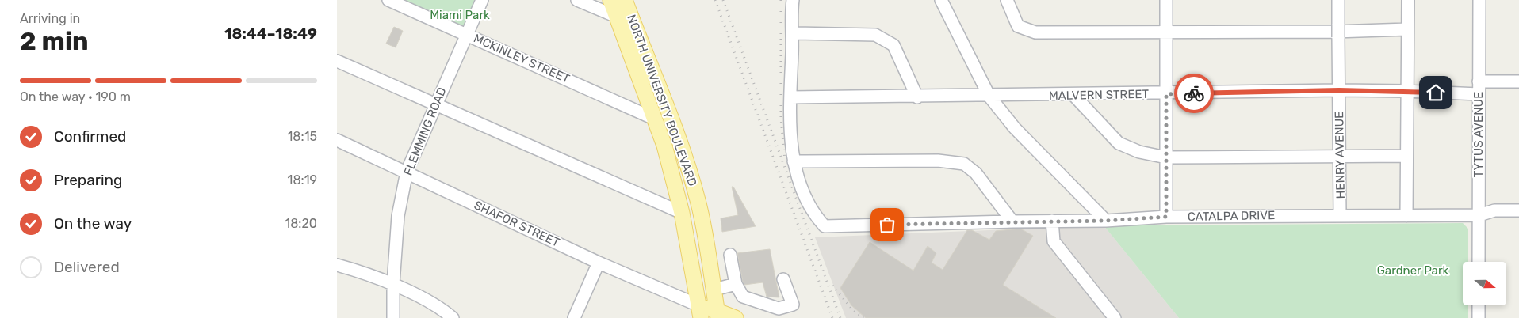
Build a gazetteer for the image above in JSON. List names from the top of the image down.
{
  "streets": {
    "main road": ["NORTH UNIVERSITY BOULEVARD", "SHAFOR STREET"],
    "street": [
      "MCKINLEY STREET",
      "MALVERN STREET",
      "FLEMMING ROAD",
      "TYTUS AVENUE",
      "HENRY AVENUE",
      "CATALPA DRIVE"
    ]
  },
  "crossings": [
    ["MCKINLEY STREET", "NORTH UNIVERSITY BOULEVARD"],
    ["MCKINLEY STREET", "FLEMMING ROAD"],
    ["MALVERN STREET", "TYTUS AVENUE"],
    ["MALVERN STREET", "HENRY AVENUE"],
    ["NORTH UNIVERSITY BOULEVARD", "SHAFOR STREET"],
    ["FLEMMING ROAD", "SHAFOR STREET"],
    ["TYTUS AVENUE", "CATALPA DRIVE"],
    ["HENRY AVENUE", "CATALPA DRIVE"]
  ],
  "parks": ["Miami Park", "Gardner Park"],
  "north": "right",
  "page": {
    "heading": ["2 min", "Arriving in", "18:44–18:49"],
    "bar": "On the way · 190 m",
    "list": [
      ["Confirmed", "18:15"],
      ["Preparing", "18:19"],
      ["On the way", "18:20"],
      "Delivered"
    ]
  }
}
